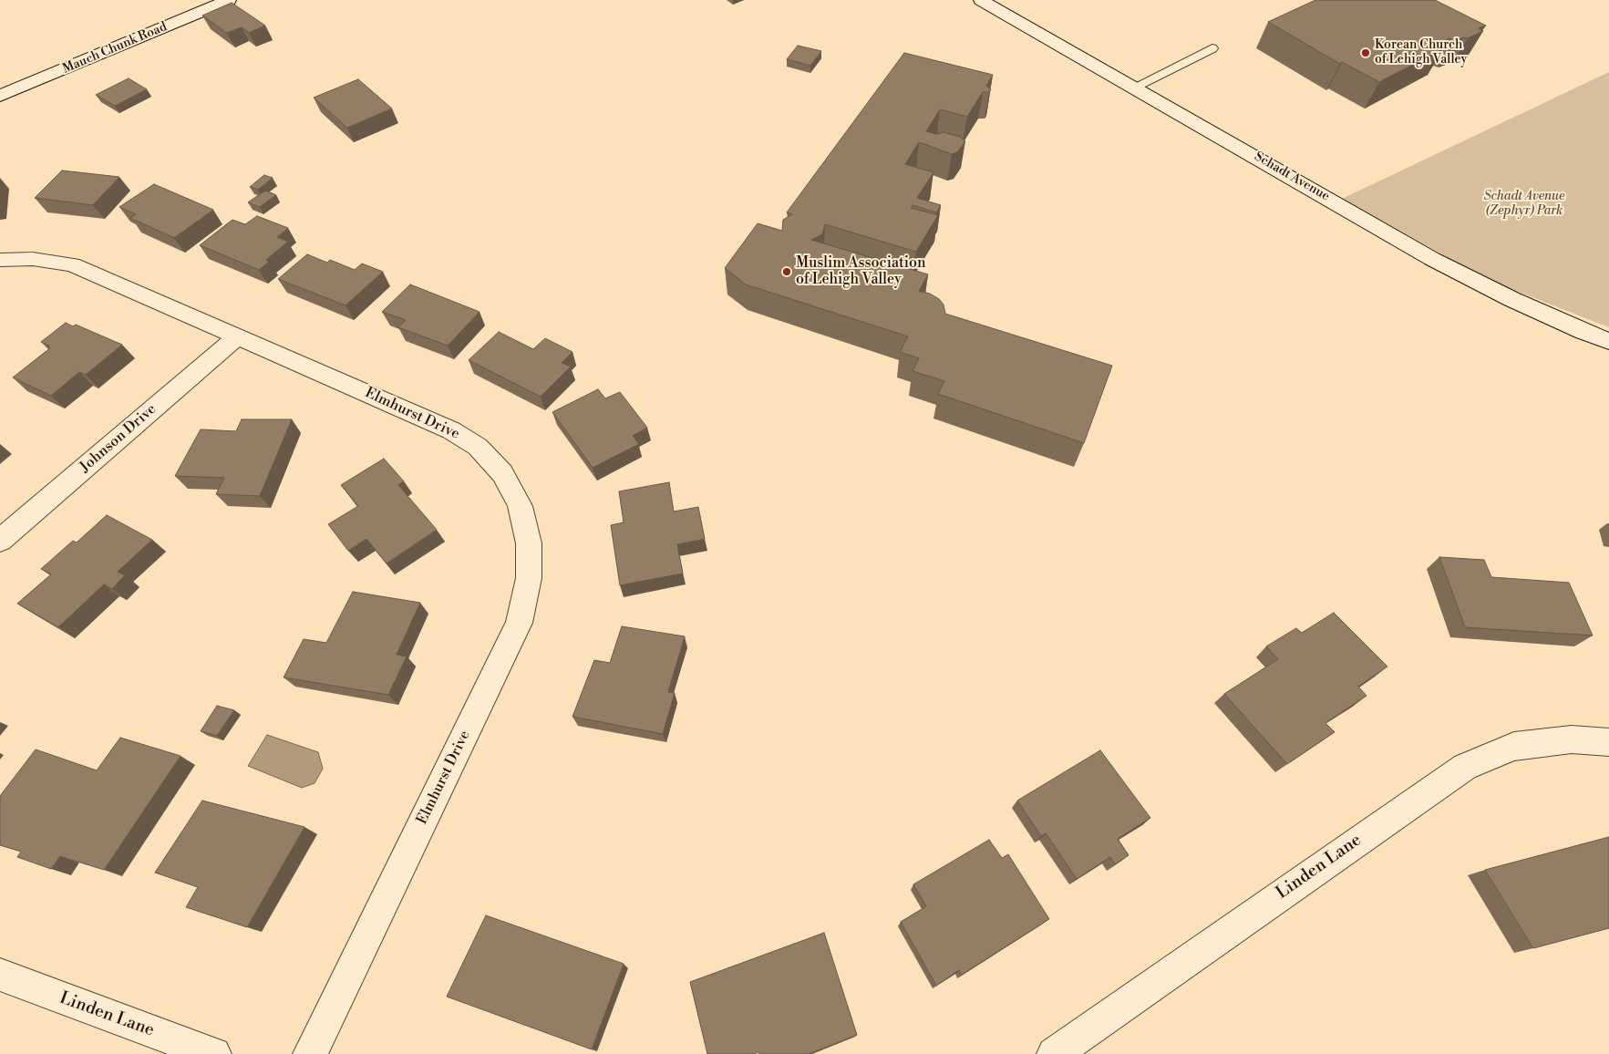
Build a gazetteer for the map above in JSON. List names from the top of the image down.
{
  "streets": {
    "street": [
      "Mauch Chunk Road",
      "Schadt Avenue",
      "Elmhurst Drive",
      "Johnson Drive",
      "Linden Lane"
    ]
  },
  "crossings": [
    ["Elmhurst Drive", "Johnson Drive"]
  ],
  "parks": ["Schadt Avenue (Zephyr) Park"],
  "places": ["Korean Church of Lehigh Valley", "Muslim Association of Lehigh Valley"]
}
